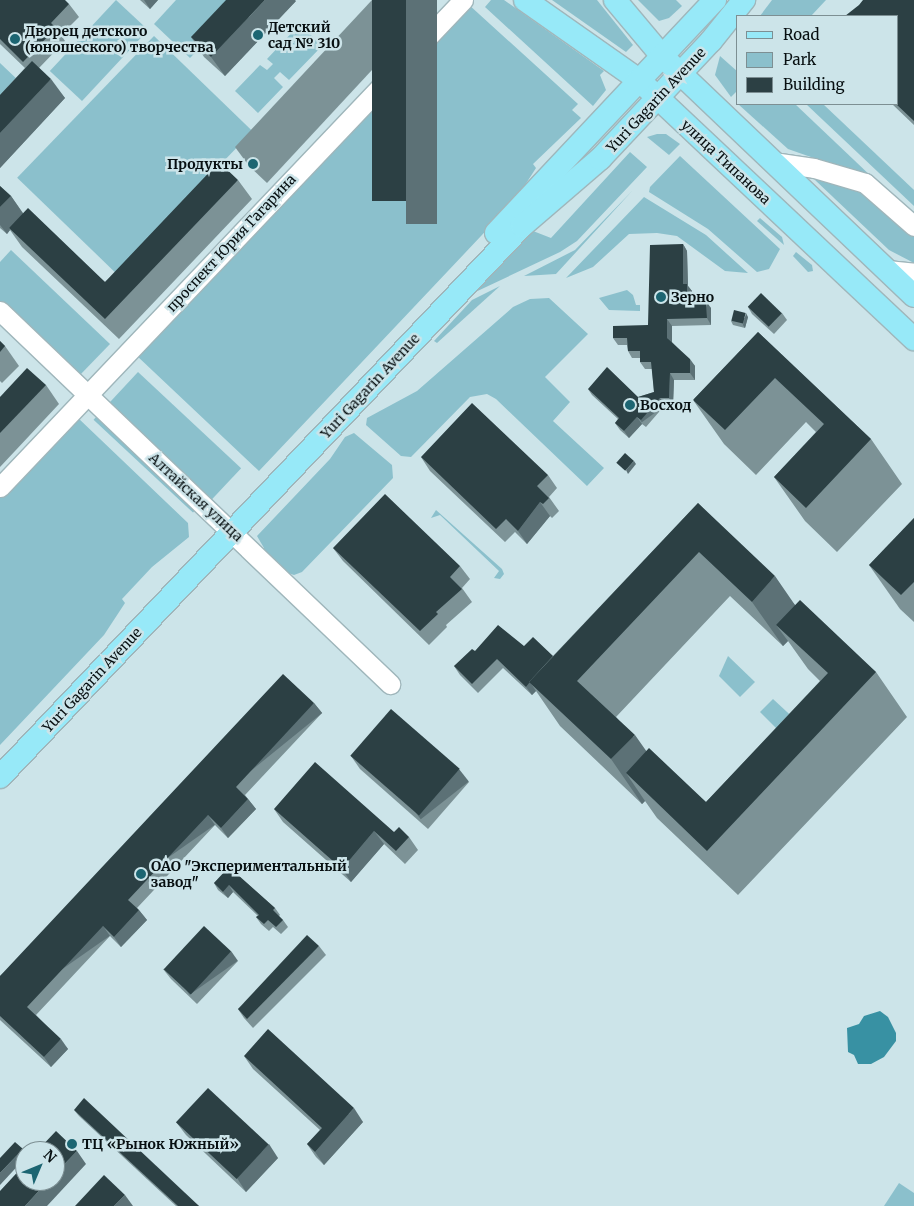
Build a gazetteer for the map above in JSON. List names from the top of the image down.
{
  "streets": {
    "main road": ["Yuri Gagarin Avenue", "улица Типанова"],
    "street": ["проспект Юрия Гагарина", "Алтайская улица"]
  },
  "crossings": [
    ["Yuri Gagarin Avenue", "улица Типанова"],
    ["Yuri Gagarin Avenue", "Алтайская улица"],
    ["проспект Юрия Гагарина", "Алтайская улица"]
  ],
  "places": [
    "Детский сад № 310",
    "Дворец детского (юношеского) творчества",
    "Продукты",
    "Зерно",
    "Восход",
    "ОАО \"Экспериментальный завод\"",
    "ТЦ «Рынок Южный»"
  ],
  "legend": ["Road", "Park", "Building"],
  "north": "top right"
}
